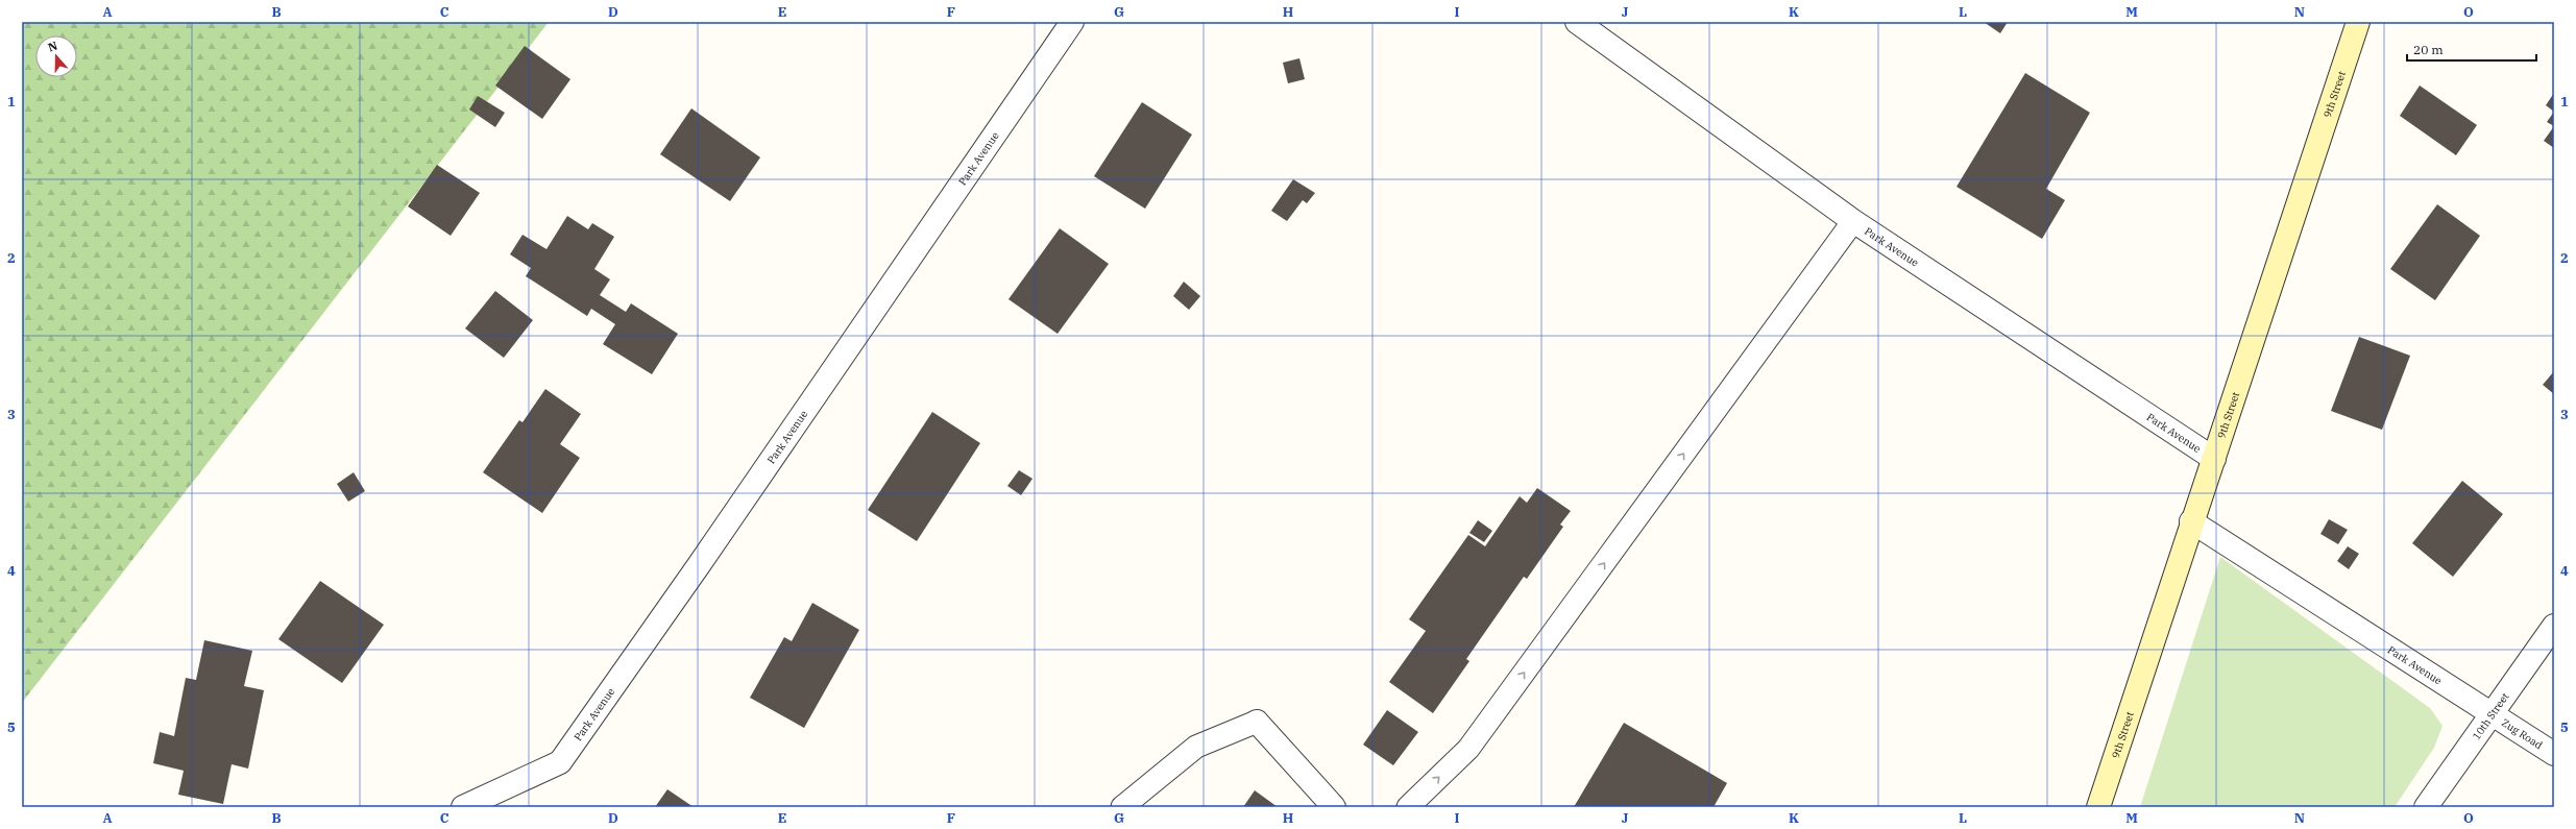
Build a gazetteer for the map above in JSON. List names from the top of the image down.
{
  "streets": {
    "main road": ["9th Street"],
    "street": ["Park Avenue", "10th Street", "Zug Road"]
  },
  "crossings": [
    ["9th Street", "Park Avenue"],
    ["Park Avenue", "10th Street"],
    ["Park Avenue", "Zug Road"],
    ["10th Street", "Zug Road"]
  ],
  "scale_bar": "20 m",
  "north": "top",
  "grid": {
    "columns": [
      "A",
      "B",
      "C",
      "D",
      "E",
      "F",
      "G",
      "H",
      "I",
      "J",
      "K",
      "L",
      "M",
      "N",
      "O"
    ],
    "rows": [
      "1",
      "2",
      "3",
      "4",
      "5"
    ]
  }
}
